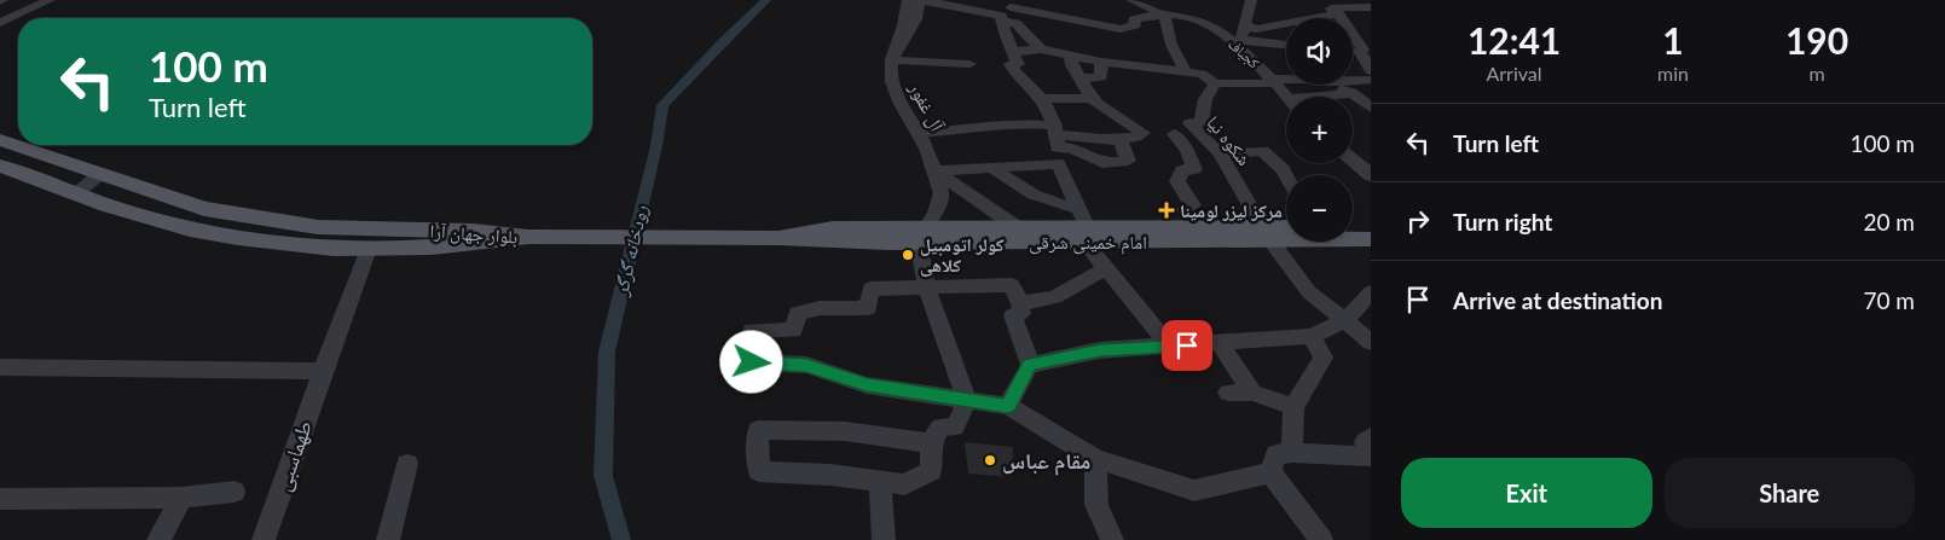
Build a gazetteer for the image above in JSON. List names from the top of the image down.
{
  "streets": {
    "main road": ["بلوار جهان آرا", "امام خمینی شرقی"],
    "street": [
      "کجباف",
      "آل غفور",
      "شکوه نیا",
      "طهماسبی"
    ]
  },
  "crossings": [
    ["آل غفور", "امام خمینی شرقی"],
    ["شکوه نیا", "امام خمینی شرقی"],
    ["بلوار جهان آرا", "امام خمینی شرقی"],
    ["بلوار جهان آرا", "طهماسبی"]
  ],
  "water": ["رودخانه گرگر"],
  "places": {
    "health": ["مرکز لیزر لومینا"],
    "other": ["کولر اتومبیل کلاهی", "مقام عباس"]
  },
  "page": {
    "eta": [
      "12:41",
      "Arrival",
      "1",
      "min",
      "190",
      "m"
    ],
    "map_buttons": ["+", "−"],
    "turn": ["100 m", "Turn left"],
    "list": [
      {
        "name": "Turn left",
        "value": "100 m"
      },
      {
        "name": "Turn right",
        "value": "20 m"
      },
      {
        "name": "Arrive at destination",
        "value": "70 m"
      }
    ],
    "buttons": ["Exit", "Share"]
  }
}
